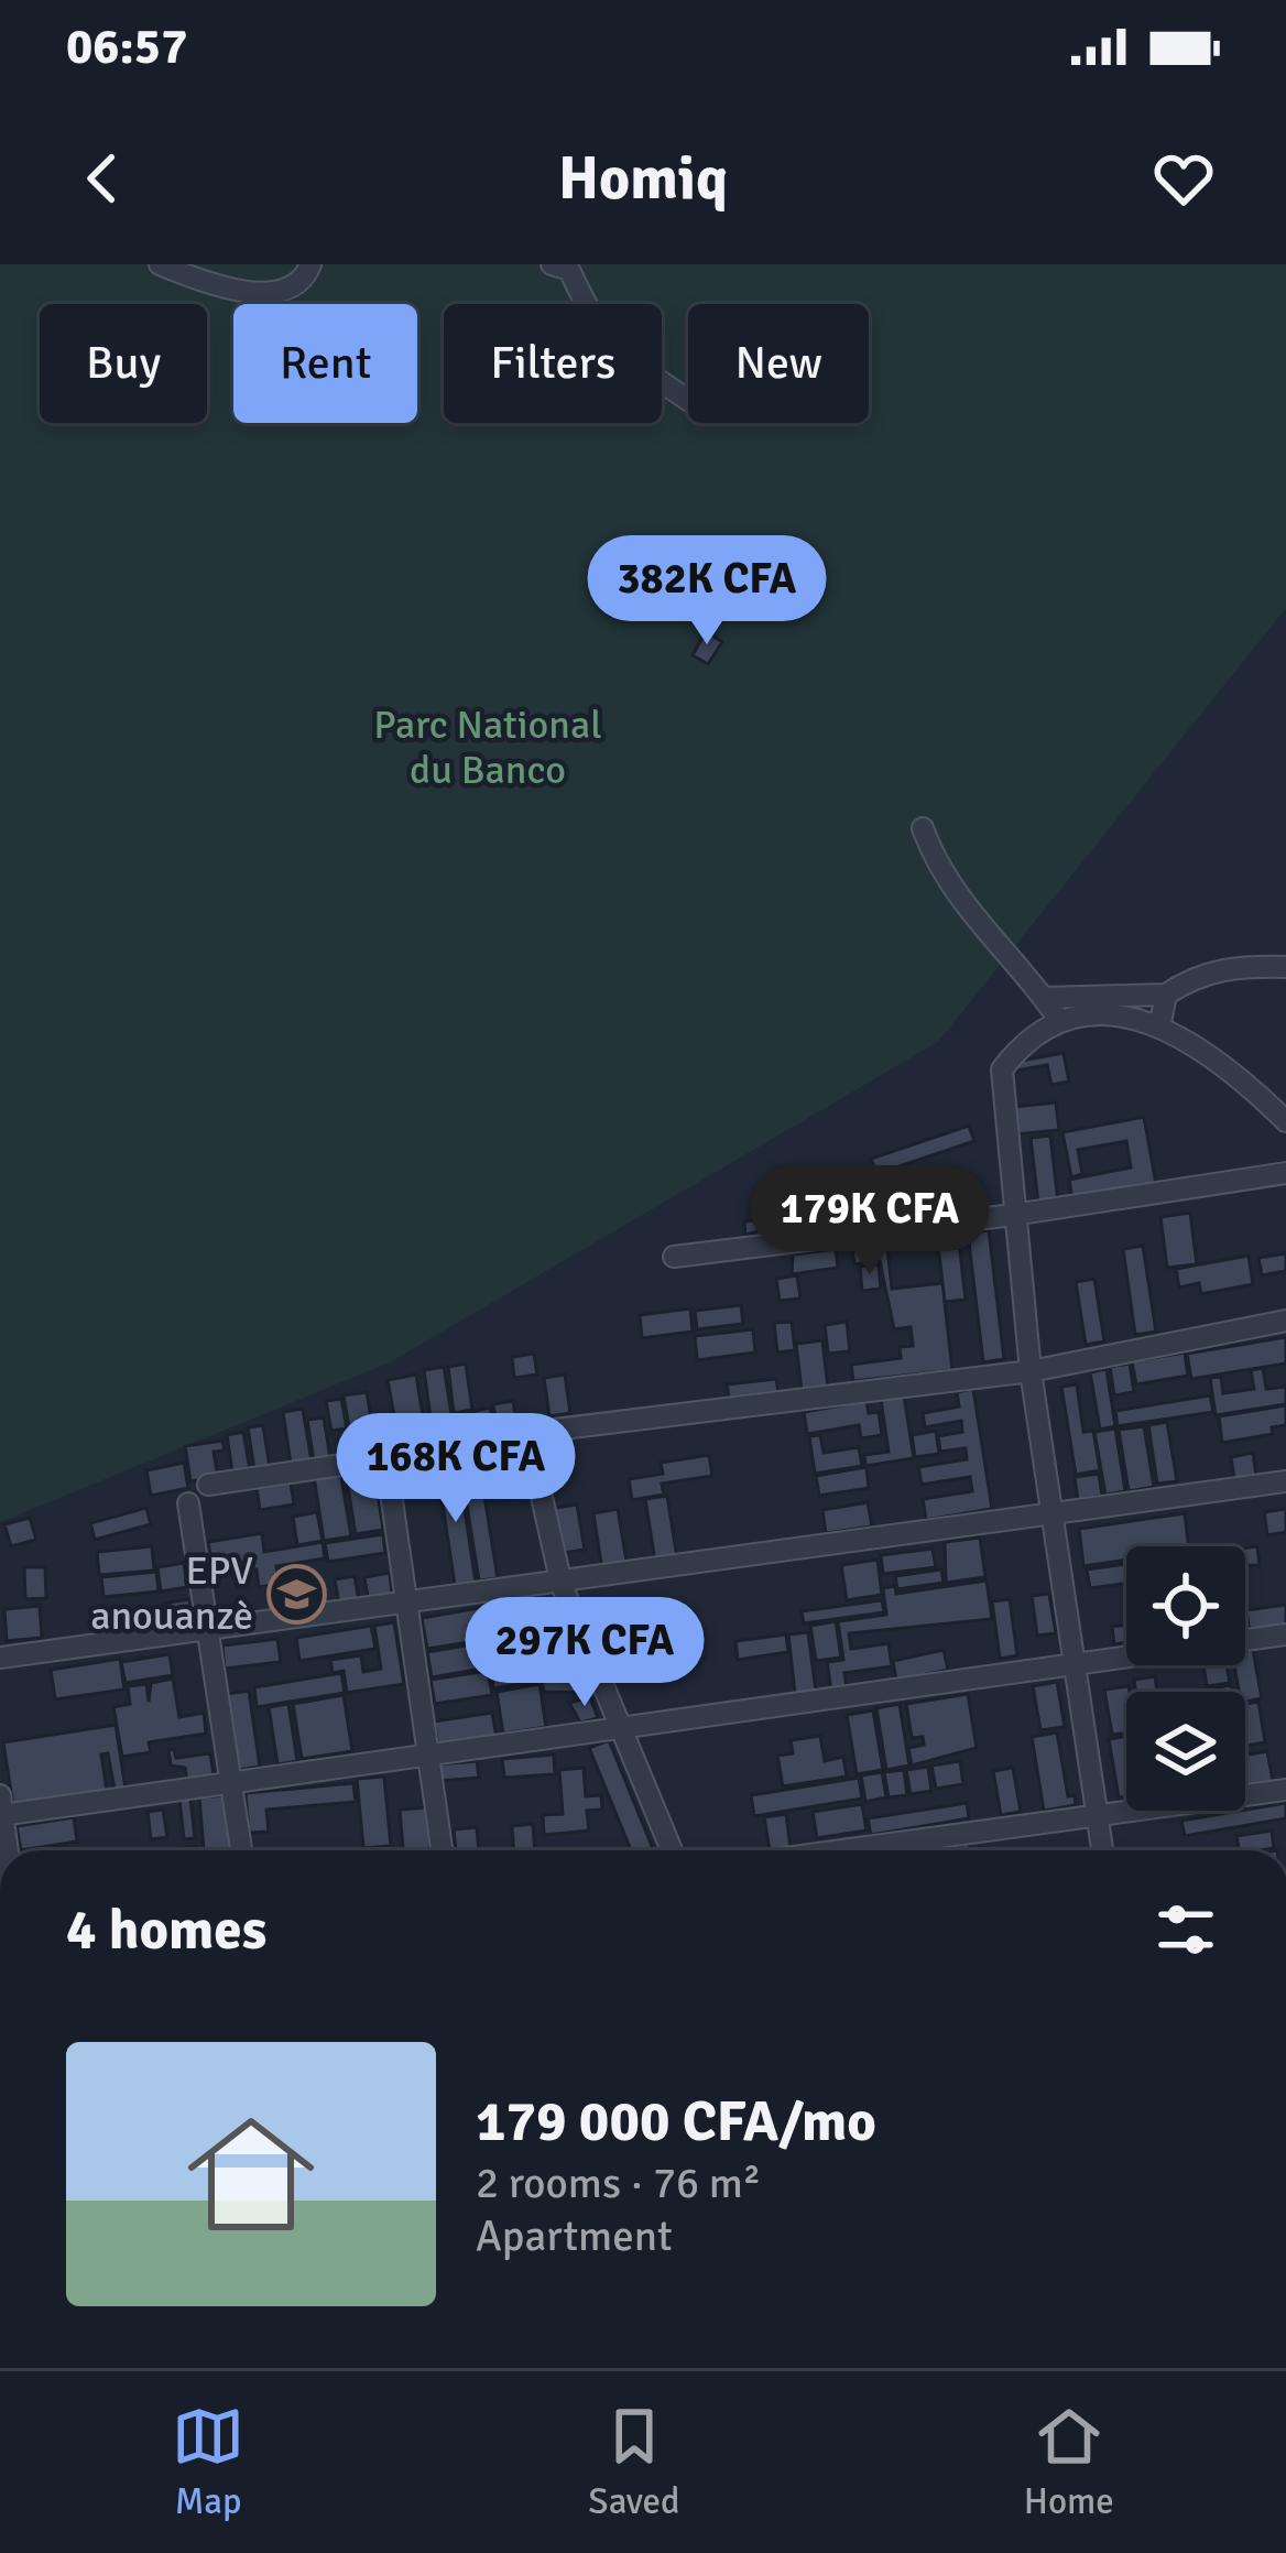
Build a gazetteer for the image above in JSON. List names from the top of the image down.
{
  "parks": ["Parc National du Banco"],
  "places": {
    "school or university": ["EPV anouanzè"]
  },
  "page": {
    "status": "06:57",
    "header": "Homiq",
    "chip": [
      "Buy",
      "Rent",
      "Filters",
      "New"
    ],
    "price": [
      "382K CFA",
      "179K CFA",
      "168K CFA",
      "297K CFA"
    ],
    "heading": "4 homes",
    "list": [
      {
        "name": "179 000 CFA/mo",
        "note": "2 rooms · 76 m² · Apartment"
      }
    ],
    "tabs": ["Map", "Saved", "Home"]
  }
}
